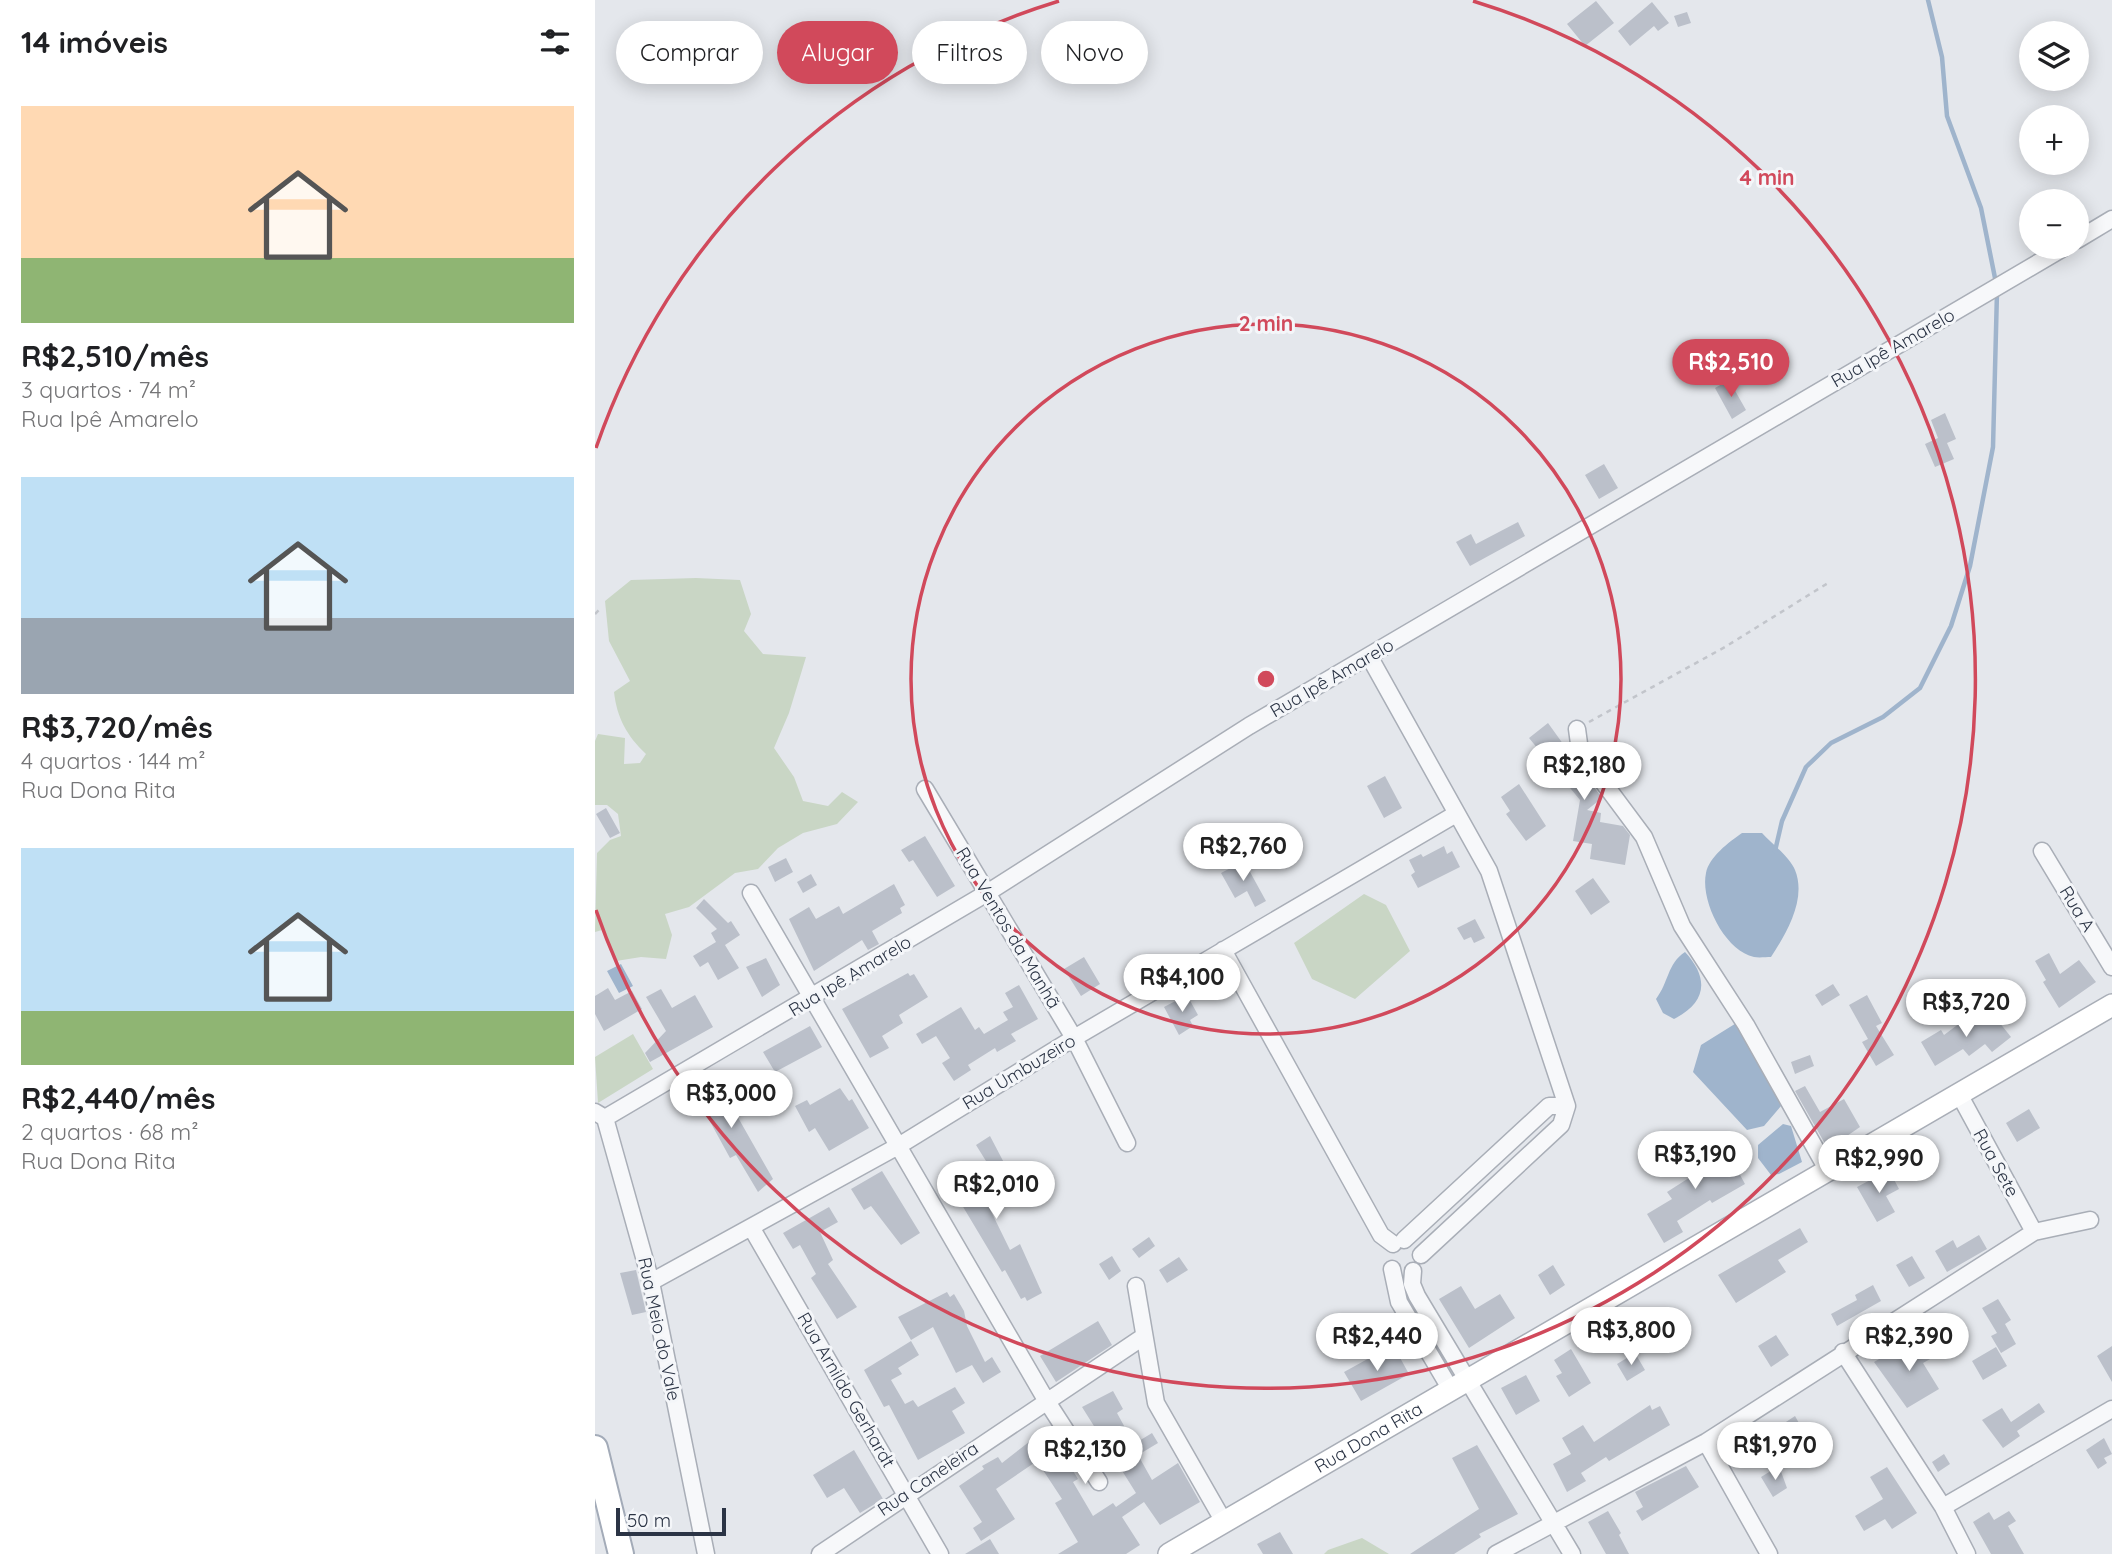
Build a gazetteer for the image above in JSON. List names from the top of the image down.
{
  "streets": {
    "main road": ["Rua Dona Rita"],
    "street": [
      "Rua Ipê Amarelo",
      "Rua A",
      "Rua Ventos da Manhã",
      "Rua Umbuzeiro",
      "Rua Sete",
      "Rua Meio do Vale",
      "Rua Arnildo Gerhardt",
      "Rua Caneleira"
    ]
  },
  "crossings": [
    ["Rua Ipê Amarelo", "Rua Ventos da Manhã"],
    ["Rua Ipê Amarelo", "Rua Meio do Vale"],
    ["Rua Ventos da Manhã", "Rua Umbuzeiro"],
    ["Rua Umbuzeiro", "Rua Meio do Vale"],
    ["Rua Umbuzeiro", "Rua Arnildo Gerhardt"],
    ["Rua Sete", "Rua Dona Rita"],
    ["Rua Arnildo Gerhardt", "Rua Caneleira"]
  ],
  "scale_bar": "50 m",
  "page": {
    "heading": "14 imóveis",
    "map_buttons": ["+", "−"],
    "chip": [
      "Comprar",
      "Alugar",
      "Filtros",
      "Novo"
    ],
    "list": [
      {
        "name": "R$2,510/mês",
        "note": "3 quartos · 74 m² · Rua Ipê Amarelo"
      },
      {
        "name": "R$3,720/mês",
        "note": "4 quartos · 144 m² · Rua Dona Rita"
      },
      {
        "name": "R$2,440/mês",
        "note": "2 quartos · 68 m² · Rua Dona Rita"
      }
    ],
    "price": [
      "R$2,510",
      "R$2,180",
      "R$2,760",
      "R$4,100",
      "R$3,720",
      "R$3,000",
      "R$3,190",
      "R$2,990",
      "R$2,010",
      "R$3,800",
      "R$2,440",
      "R$2,390",
      "R$1,970",
      "R$2,130"
    ],
    "scale": "50 m"
  },
  "rings": ["4 min", "2 min"]
}
